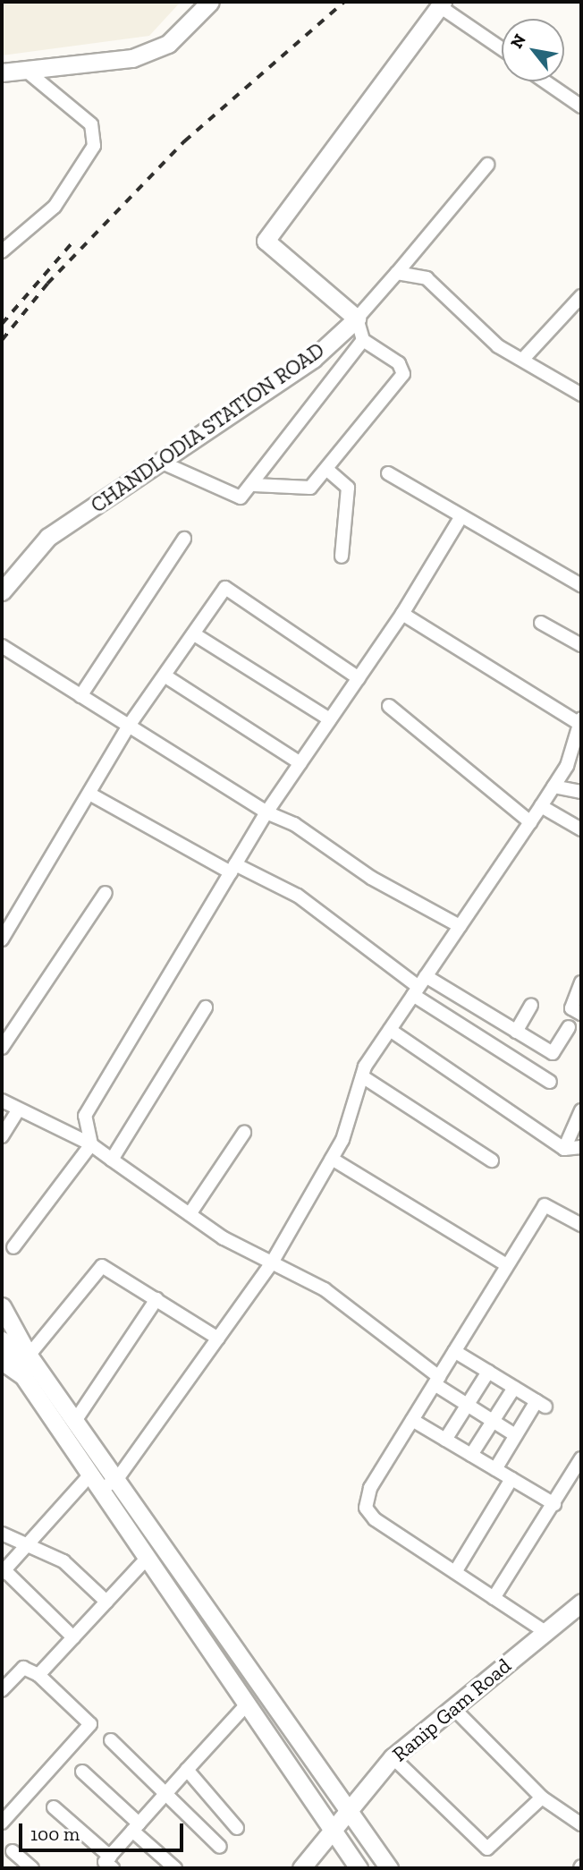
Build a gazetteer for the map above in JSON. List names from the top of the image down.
{
  "streets": {
    "street": ["CHANDLODIA STATION ROAD", "Ranip Gam Road"]
  },
  "scale_bar": "100 m",
  "north": "top left"
}
